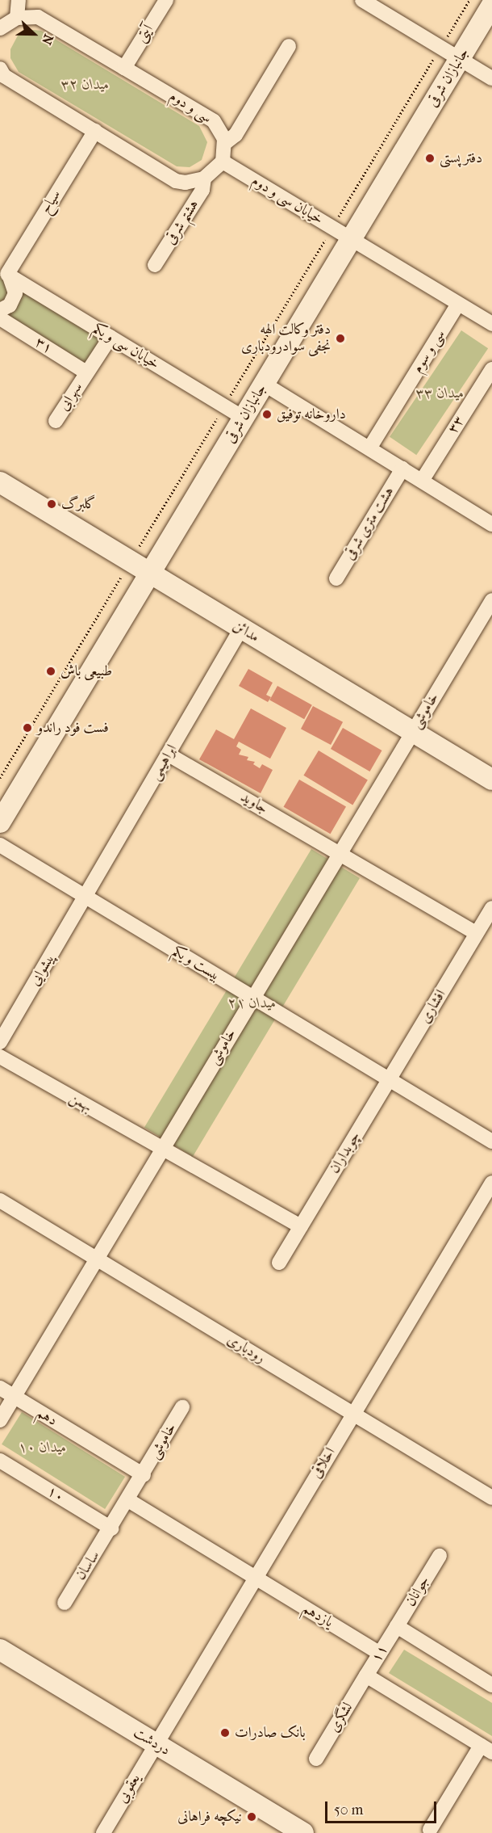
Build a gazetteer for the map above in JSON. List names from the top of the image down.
{
  "streets": {
    "main road": ["جانبازان شرقی", "مدائن", "دردشت"],
    "street": [
      "آیتی",
      "سی و دوم",
      "خیابان سی و دوم",
      "سیاح",
      "هشتم شرقی",
      "۳۱",
      "خیابان سی و یکم",
      "سی و سوم",
      "سهرابی",
      "۳۳",
      "هشت متری شرقی",
      "خاموشی",
      "ابراهیمی",
      "جاوید",
      "بیست و یکم",
      "پیشوایی",
      "افشاری",
      "بهمن",
      "چوبداران",
      "رودباری",
      "دهم",
      "اخلاقی",
      "۱۰",
      "ساسان",
      "جوانان",
      "یازدهم",
      "۱۱",
      "لشگری",
      "یعقوبی"
    ]
  },
  "crossings": [
    ["آیتی", "سی و دوم"],
    ["جانبازان شرقی", "خیابان سی و دوم"],
    ["جانبازان شرقی", "خیابان سی و یکم"],
    ["جانبازان شرقی", "مدائن"],
    ["سیاح", "خیابان سی و یکم"],
    ["۳۱", "سهرابی"],
    ["مدائن", "خاموشی"],
    ["مدائن", "ابراهیمی"],
    ["خاموشی", "جاوید"],
    ["خاموشی", "بیست و یکم"],
    ["خاموشی", "بهمن"],
    ["خاموشی", "رودباری"],
    ["خاموشی", "دهم"],
    ["خاموشی", "ساسان"],
    ["ابراهیمی", "جاوید"],
    ["ابراهیمی", "بیست و یکم"],
    ["ابراهیمی", "پیشوایی"],
    ["بیست و یکم", "پیشوایی"],
    ["بیست و یکم", "افشاری"],
    ["بیست و یکم", "چوبداران"],
    ["افشاری", "چوبداران"],
    ["رودباری", "اخلاقی"],
    ["اخلاقی", "یازدهم"],
    ["اخلاقی", "دردشت"],
    ["اخلاقی", "یعقوبی"],
    ["۱۰", "ساسان"],
    ["جوانان", "۱۱"],
    ["یازدهم", "۱۱"],
    ["۱۱", "لشگری"],
    ["دردشت", "یعقوبی"]
  ],
  "parks": [
    "میدان ۳۲",
    "میدان ۳۳",
    "میدان ۲۱",
    "میدان ۱۰"
  ],
  "places": [
    "دفتر پستی",
    "دفتر وکالت الهه نجفی سوادرودباری",
    "داروخانه توفیق",
    "گلبرگ",
    "طبیعی باش",
    "فست فود راندو",
    "بانک صادرات",
    "نیکچه فراهانی"
  ],
  "scale_bar": "50 m",
  "north": "right"
}
